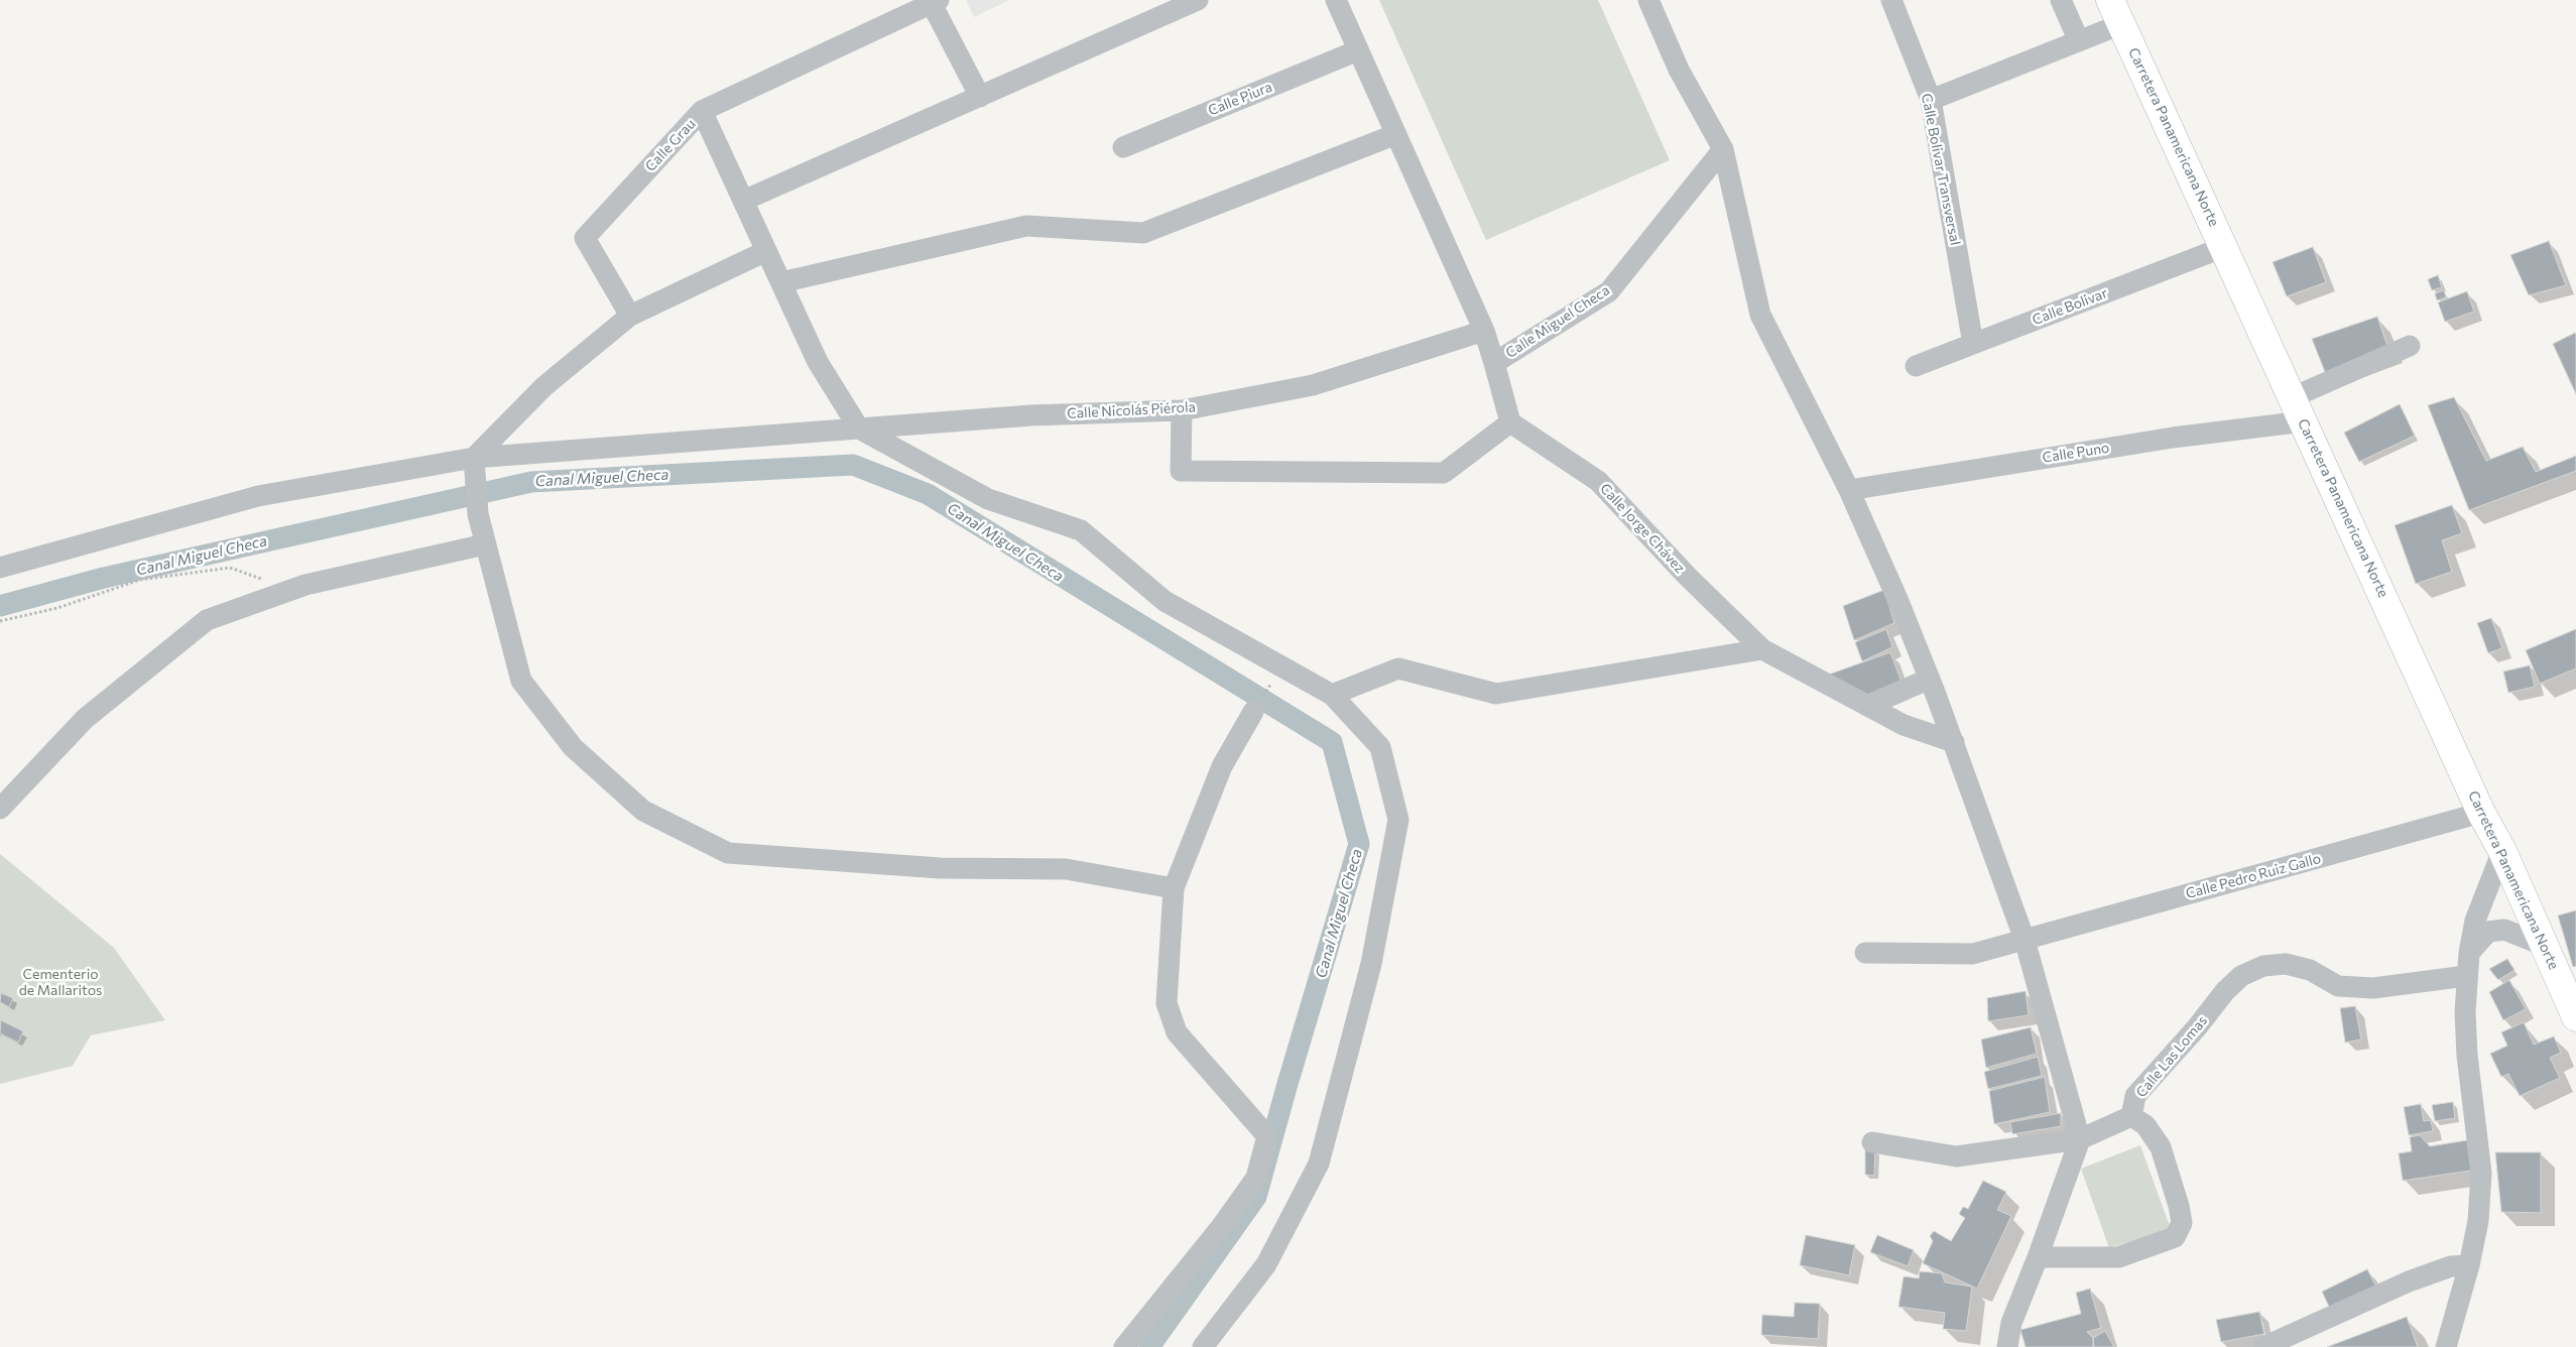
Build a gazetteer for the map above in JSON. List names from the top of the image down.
{
  "streets": {
    "highway": ["Carretera Panamericana Norte"],
    "street": [
      "Calle Piura",
      "Calle Grau",
      "Calle Bolivar Transversal",
      "Calle Bolivar",
      "Calle Miguel Checa",
      "Calle Nicolás Piérola",
      "Calle Puno",
      "Calle Jorge Chávez",
      "Calle Pedro Ruiz Gallo",
      "Calle Las Lomas"
    ]
  },
  "crossings": [
    ["Carretera Panamericana Norte", "Calle Bolivar"],
    ["Carretera Panamericana Norte", "Calle Puno"],
    ["Carretera Panamericana Norte", "Calle Pedro Ruiz Gallo"],
    ["Calle Bolivar Transversal", "Calle Bolivar"],
    ["Calle Miguel Checa", "Calle Jorge Chávez"]
  ],
  "water": ["Canal Miguel Checa"],
  "parks": ["Cementerio de Mallaritos"]
}
